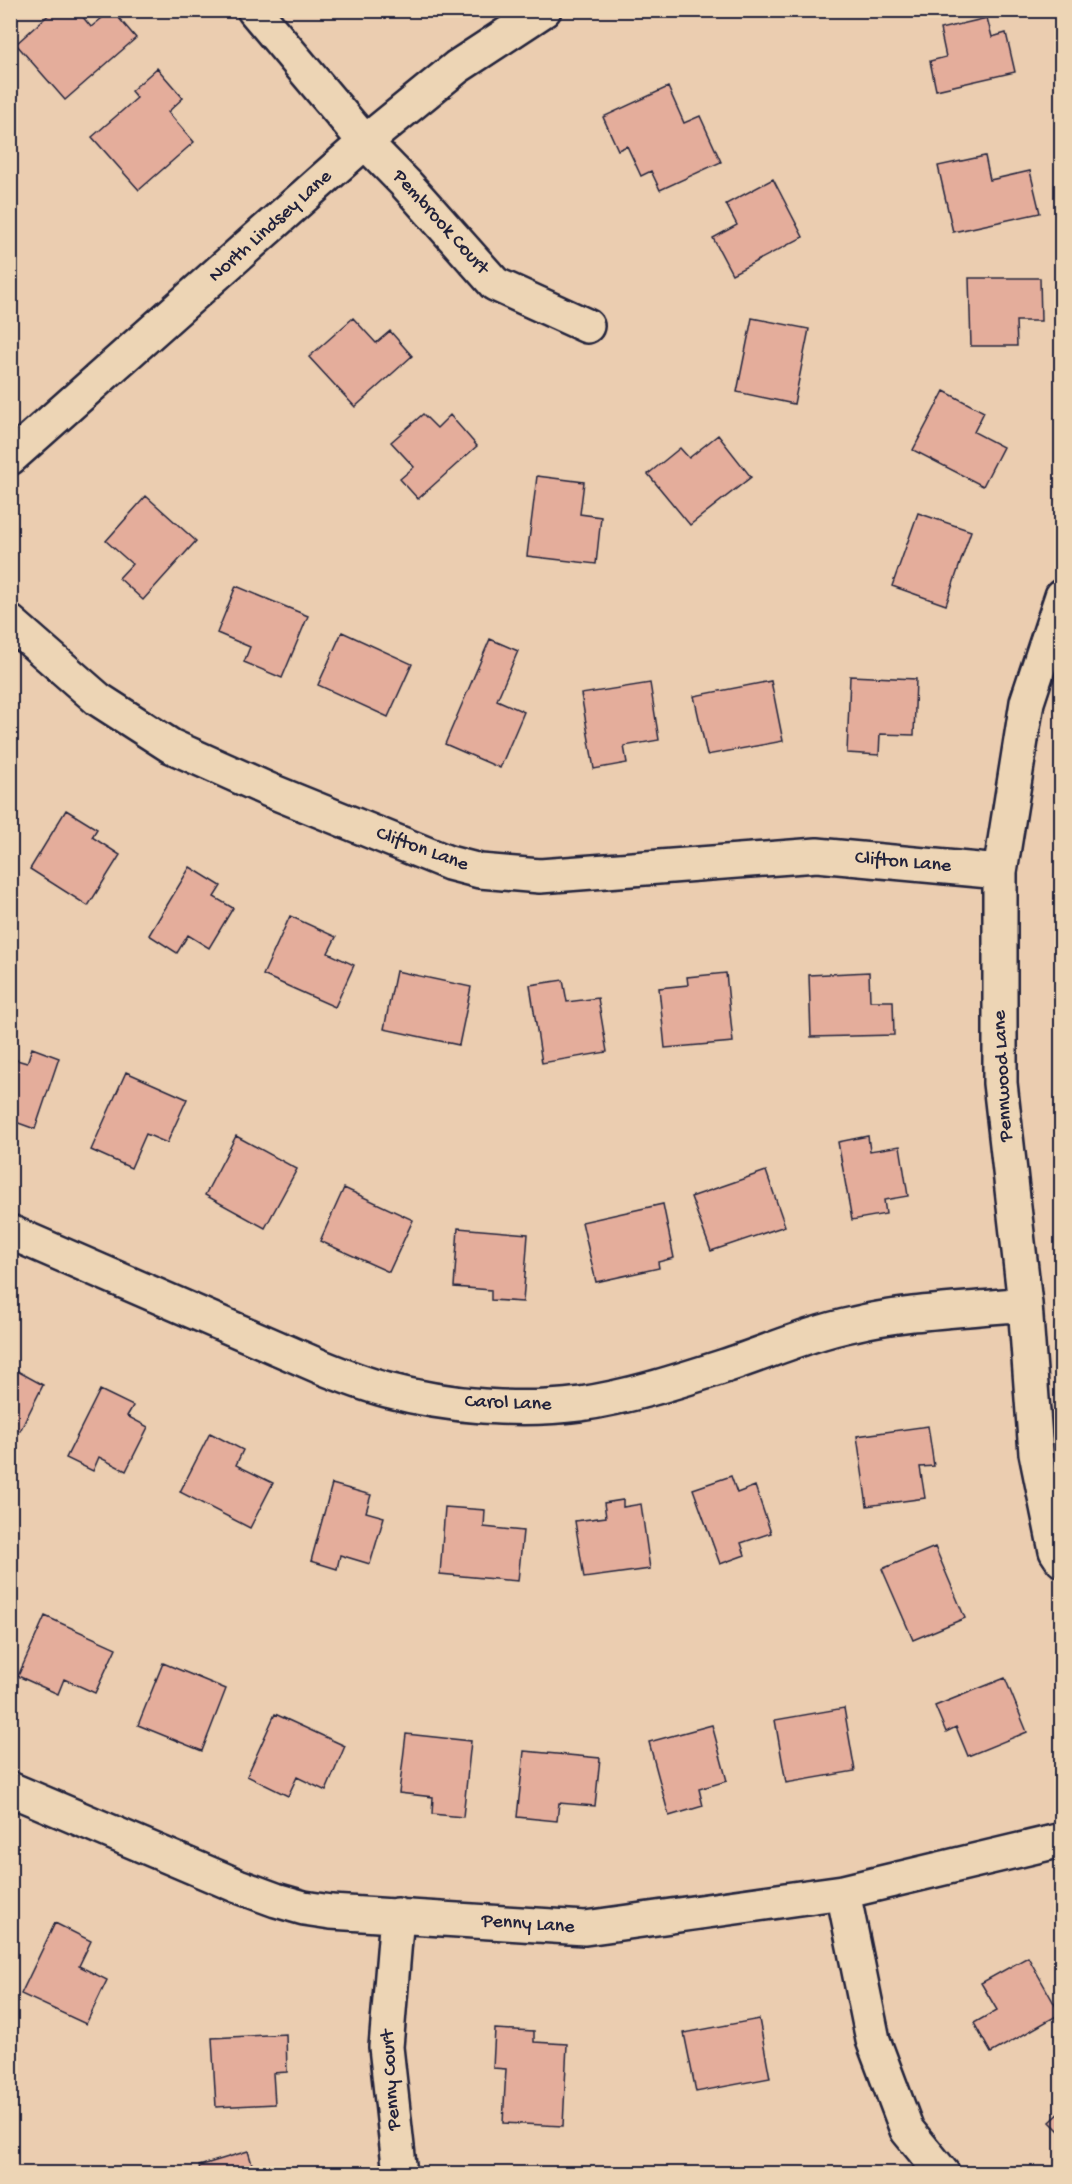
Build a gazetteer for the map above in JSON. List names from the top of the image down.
{
  "streets": {
    "street": [
      "Pembrook Court",
      "North Lindsey Lane",
      "Clifton Lane",
      "Pennwood Lane",
      "Carol Lane",
      "Penny Lane",
      "Penny Court"
    ]
  },
  "crossings": [
    ["Pembrook Court", "North Lindsey Lane"],
    ["Clifton Lane", "Pennwood Lane"],
    ["Pennwood Lane", "Carol Lane"],
    ["Penny Lane", "Penny Court"]
  ]
}
